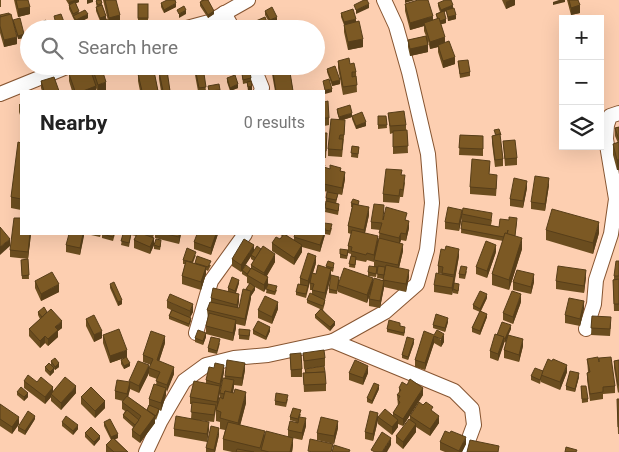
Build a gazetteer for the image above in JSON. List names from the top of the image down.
{
  "page": {
    "map_buttons": ["+", "−"],
    "search": "Search here",
    "heading": ["Nearby", "0 results"]
  }
}
